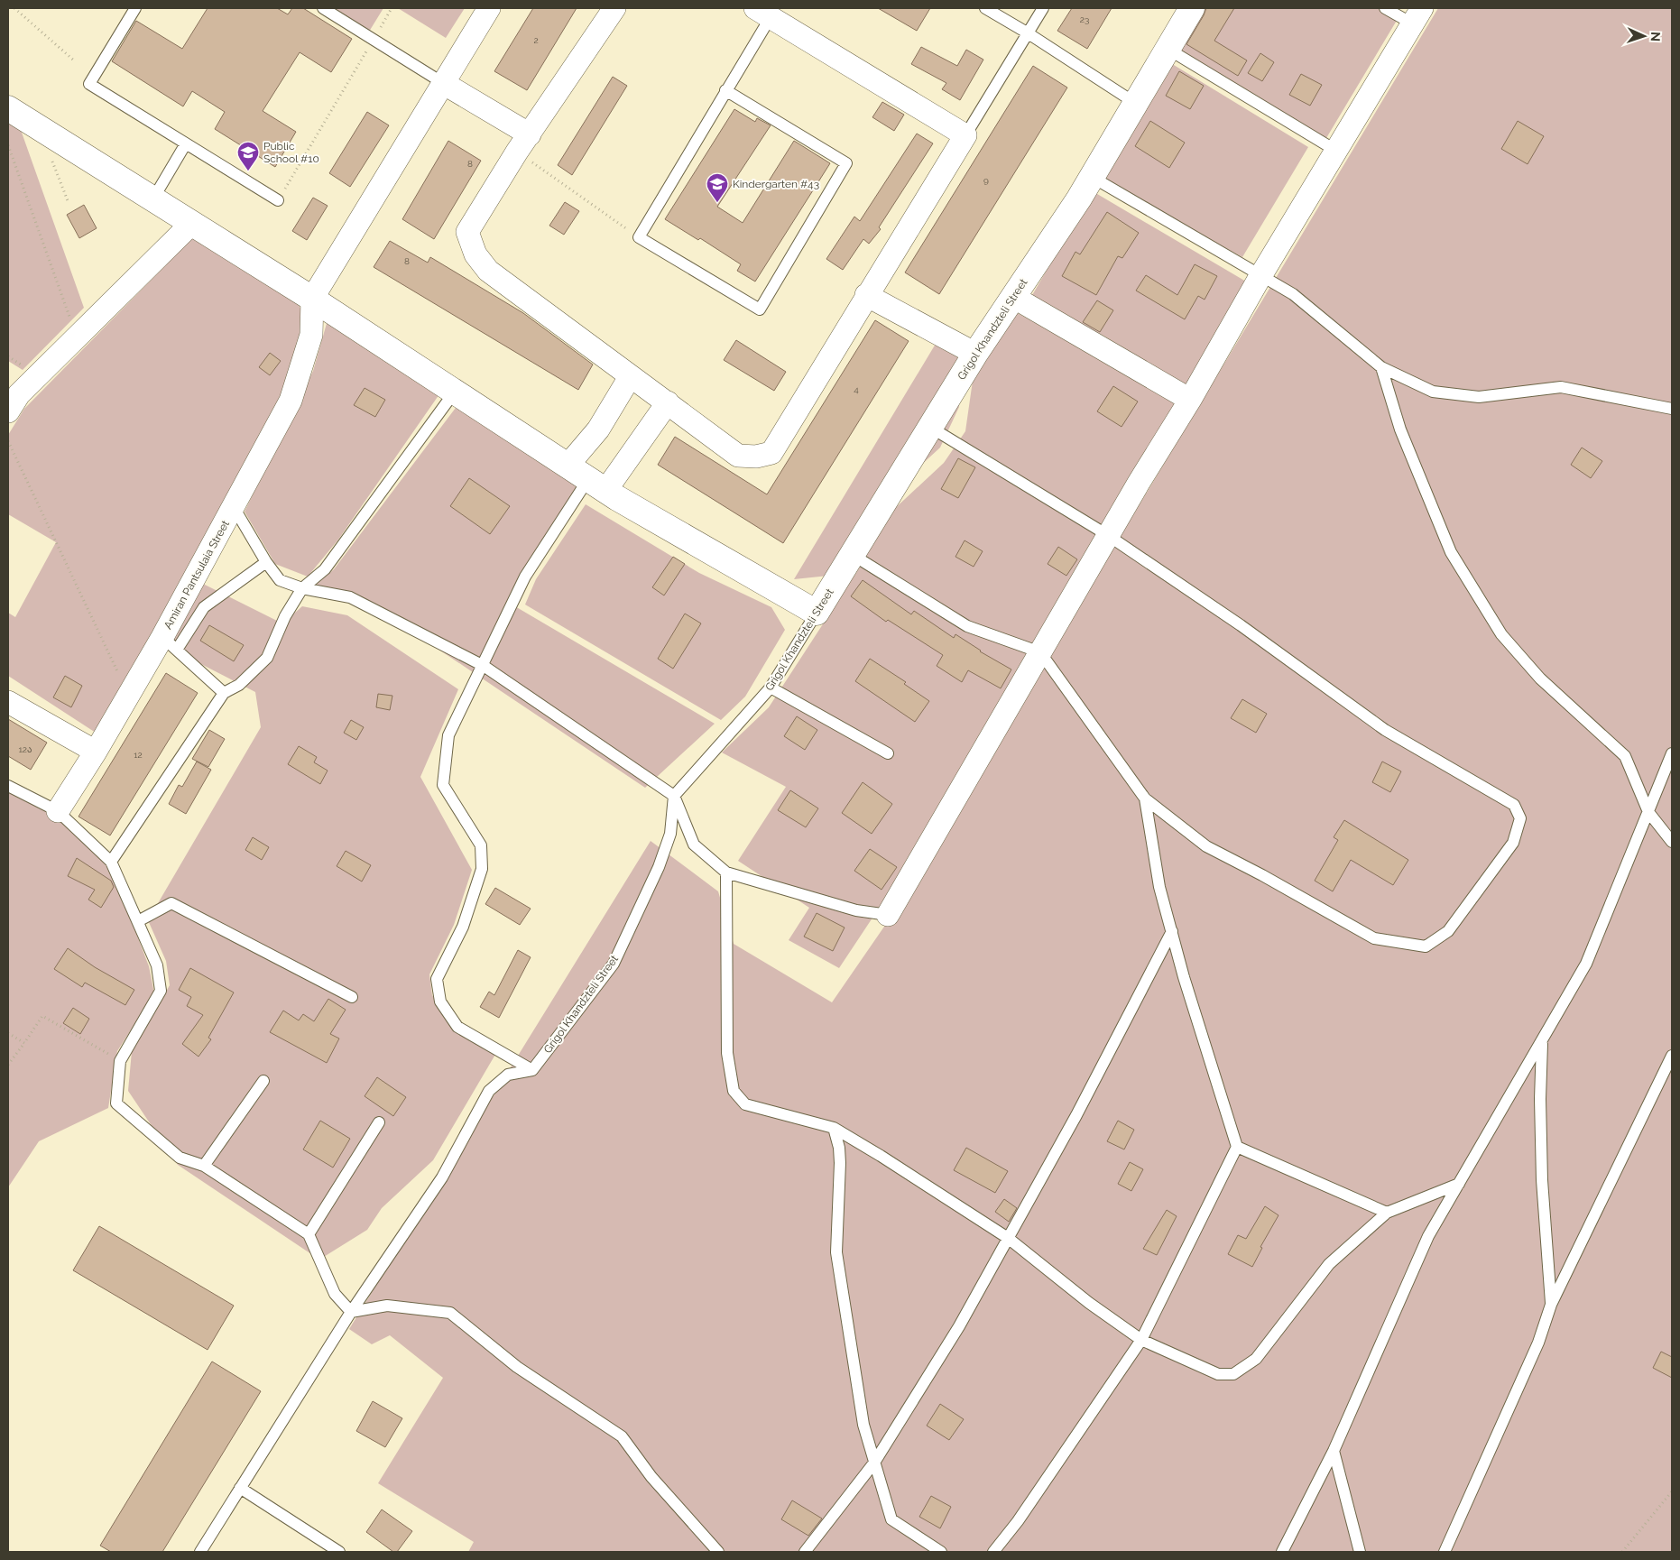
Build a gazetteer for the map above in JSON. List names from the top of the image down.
{
  "streets": {
    "street": ["Grigol Khandzteli Street", "Amiran Pantsulaia Street"]
  },
  "places": {
    "school or university": ["Public School #10", "Kindergarten #43"]
  },
  "house_numbers": [
    "23",
    "2",
    "8",
    "9",
    "8",
    "4",
    "12ა",
    "12"
  ],
  "north": "right"
}
